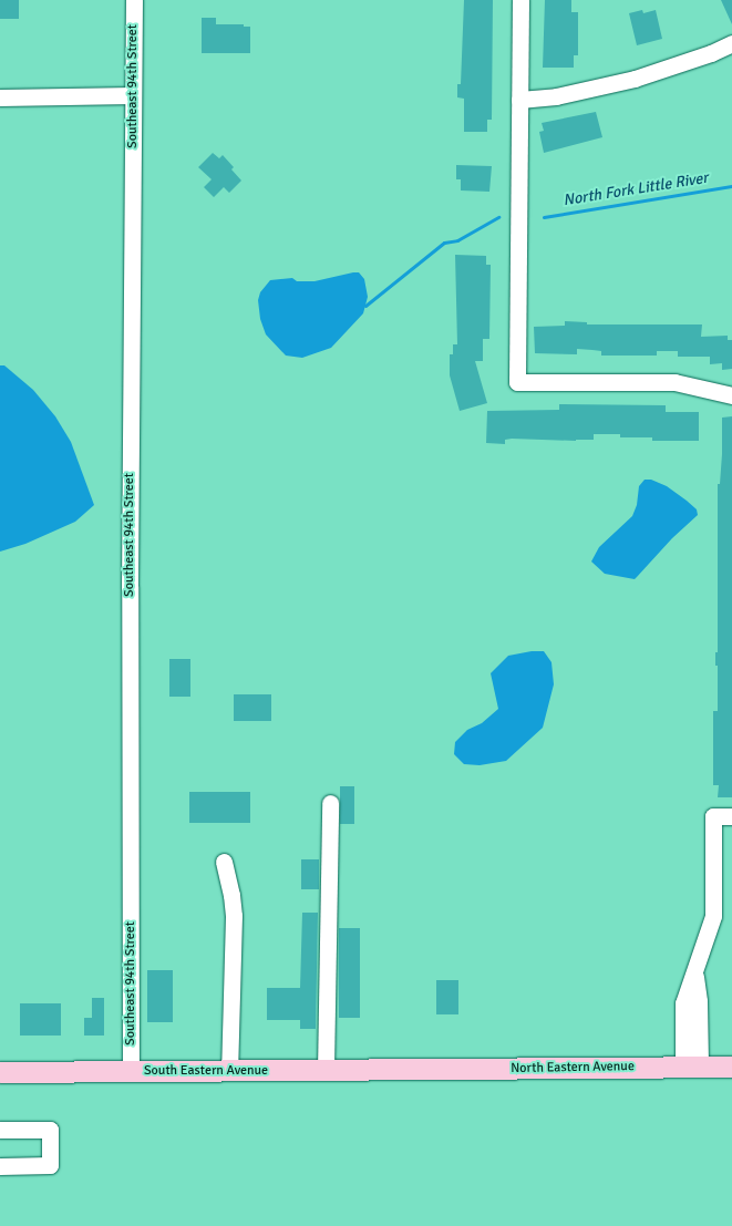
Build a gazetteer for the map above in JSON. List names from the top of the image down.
{
  "streets": {
    "main road": ["North Eastern Avenue", "South Eastern Avenue"],
    "street": ["Southeast 94th Street"]
  },
  "crossings": [
    ["Southeast 94th Street", "South Eastern Avenue"],
    ["North Eastern Avenue", "South Eastern Avenue"]
  ],
  "water": ["North Fork Little River"]
}
